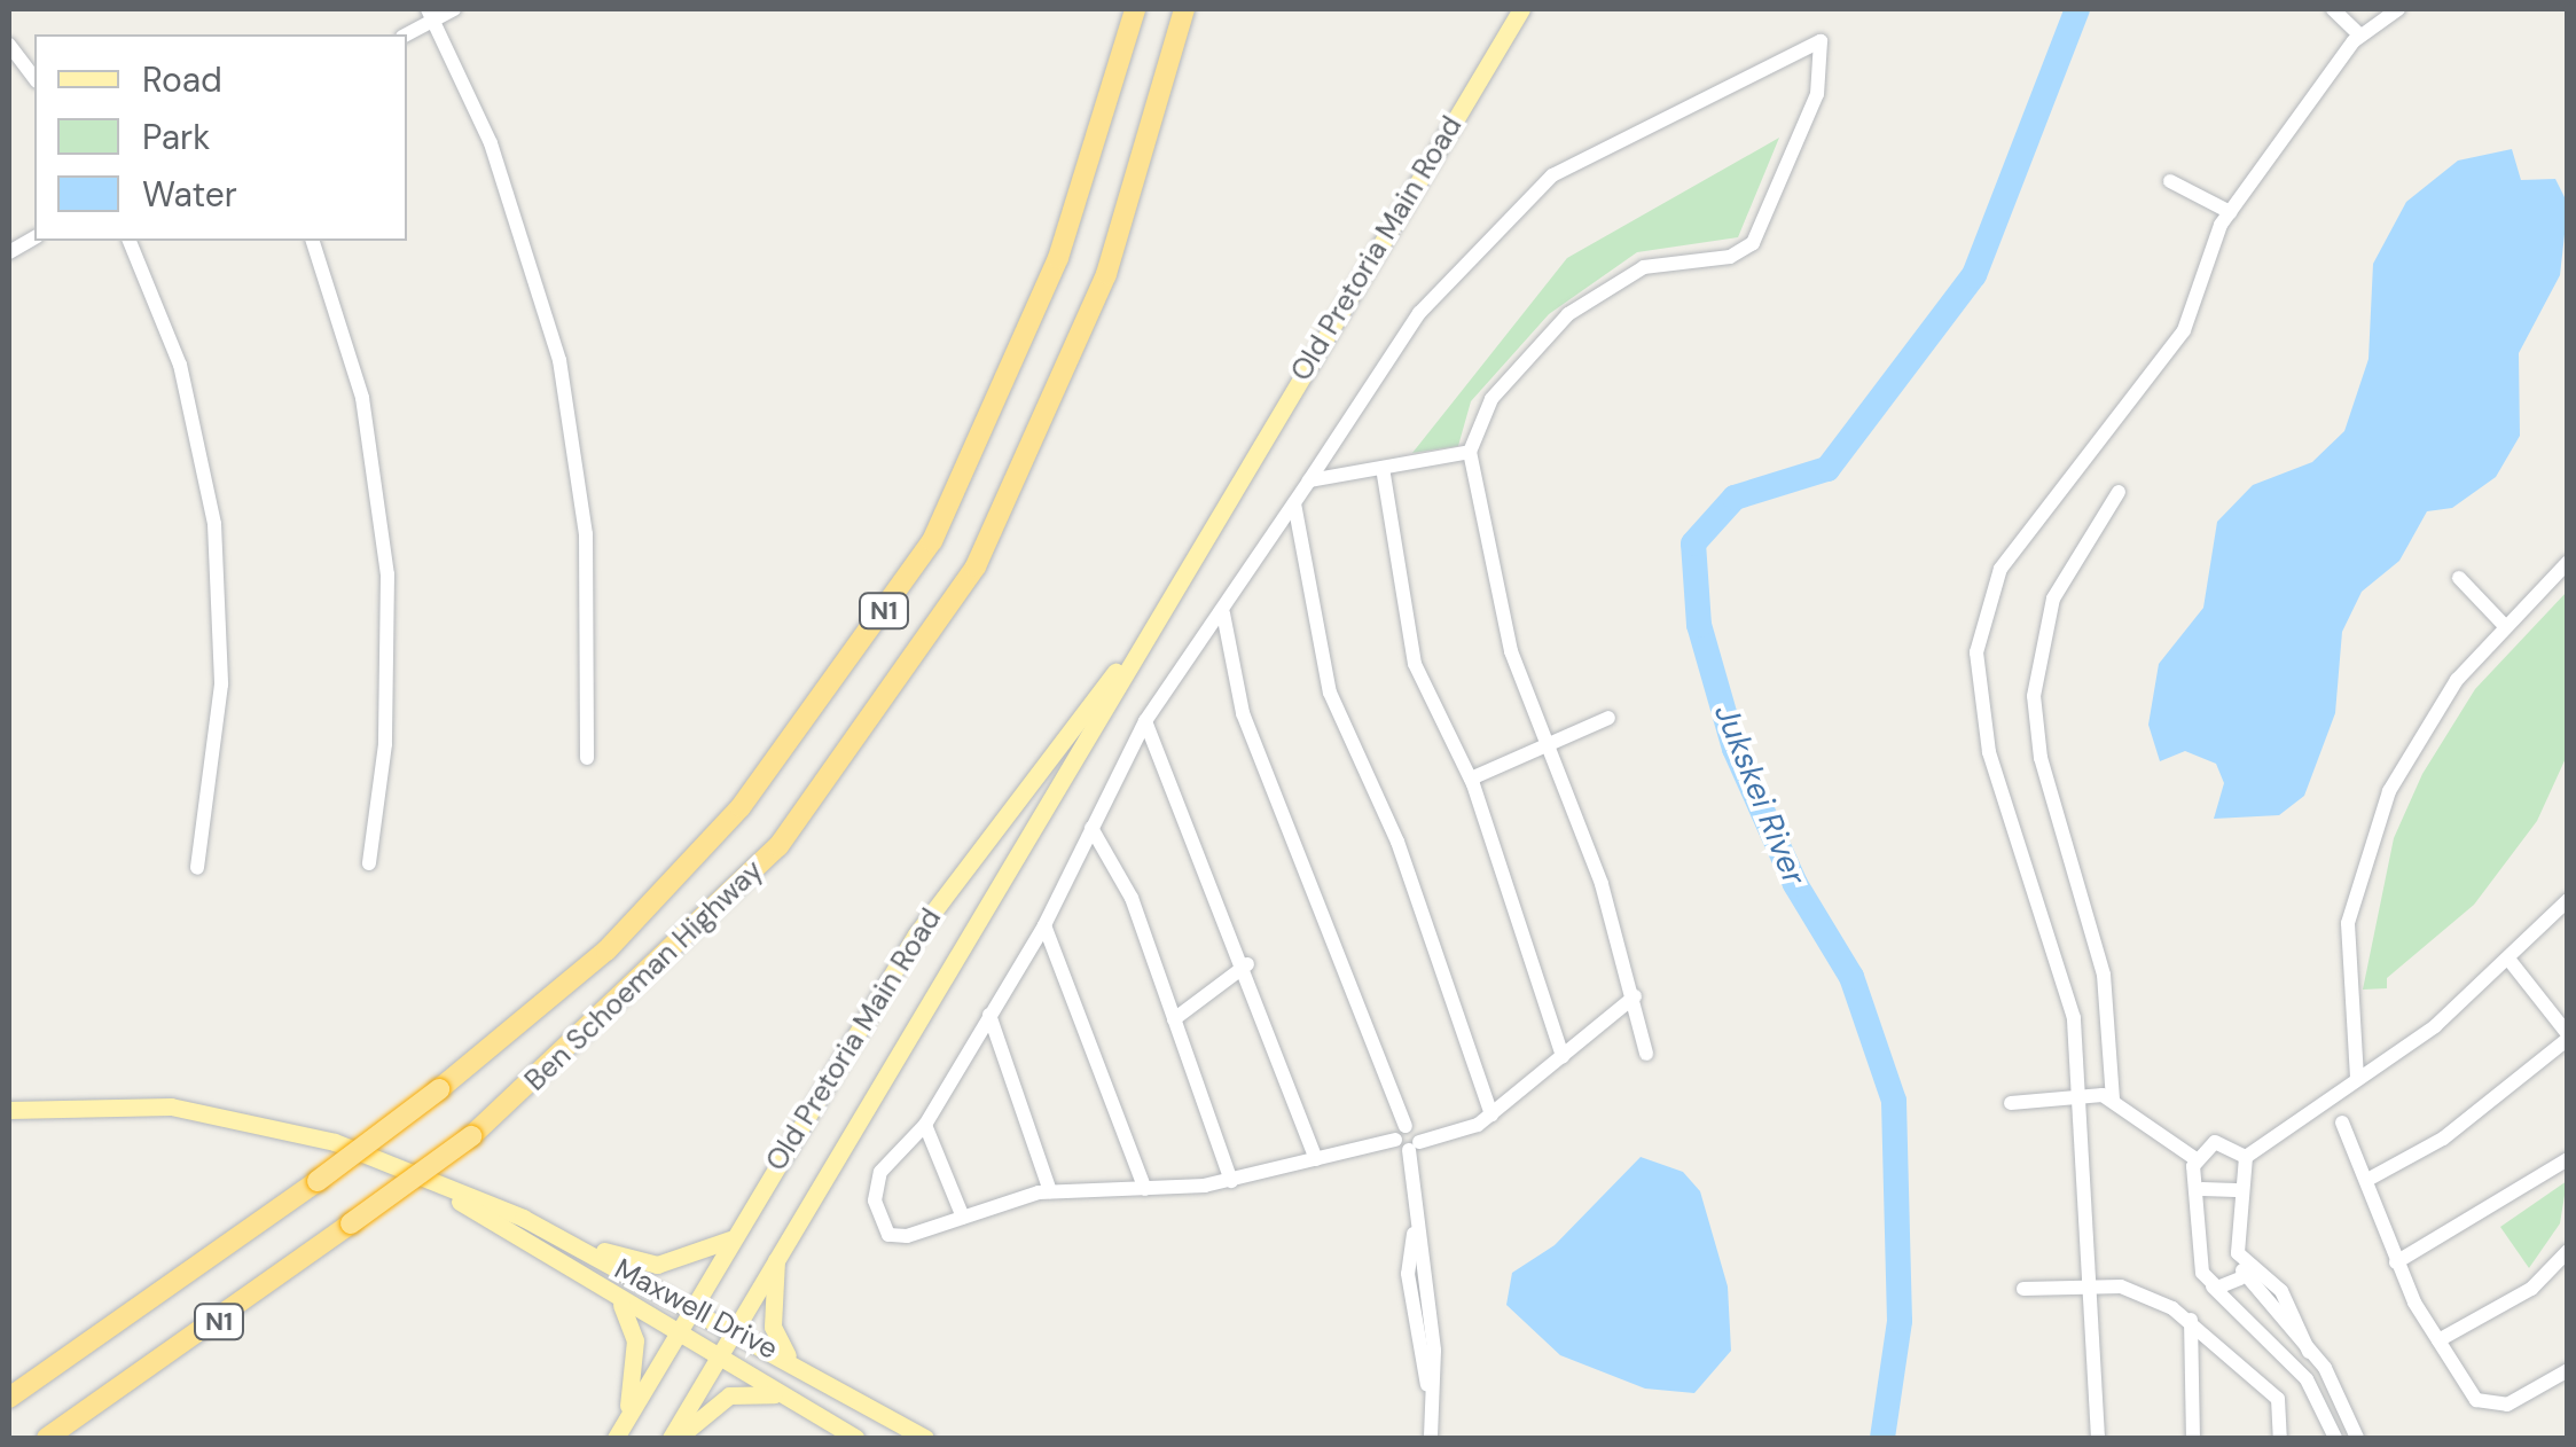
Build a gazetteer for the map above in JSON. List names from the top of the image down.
{
  "streets": {
    "highway": ["N1", "Ben Schoeman Highway"],
    "main road": ["Old Pretoria Main Road", "Maxwell Drive"]
  },
  "crossings": [
    ["Old Pretoria Main Road", "Maxwell Drive"]
  ],
  "water": ["Jukskei River"],
  "legend": ["Road", "Park", "Water"]
}
